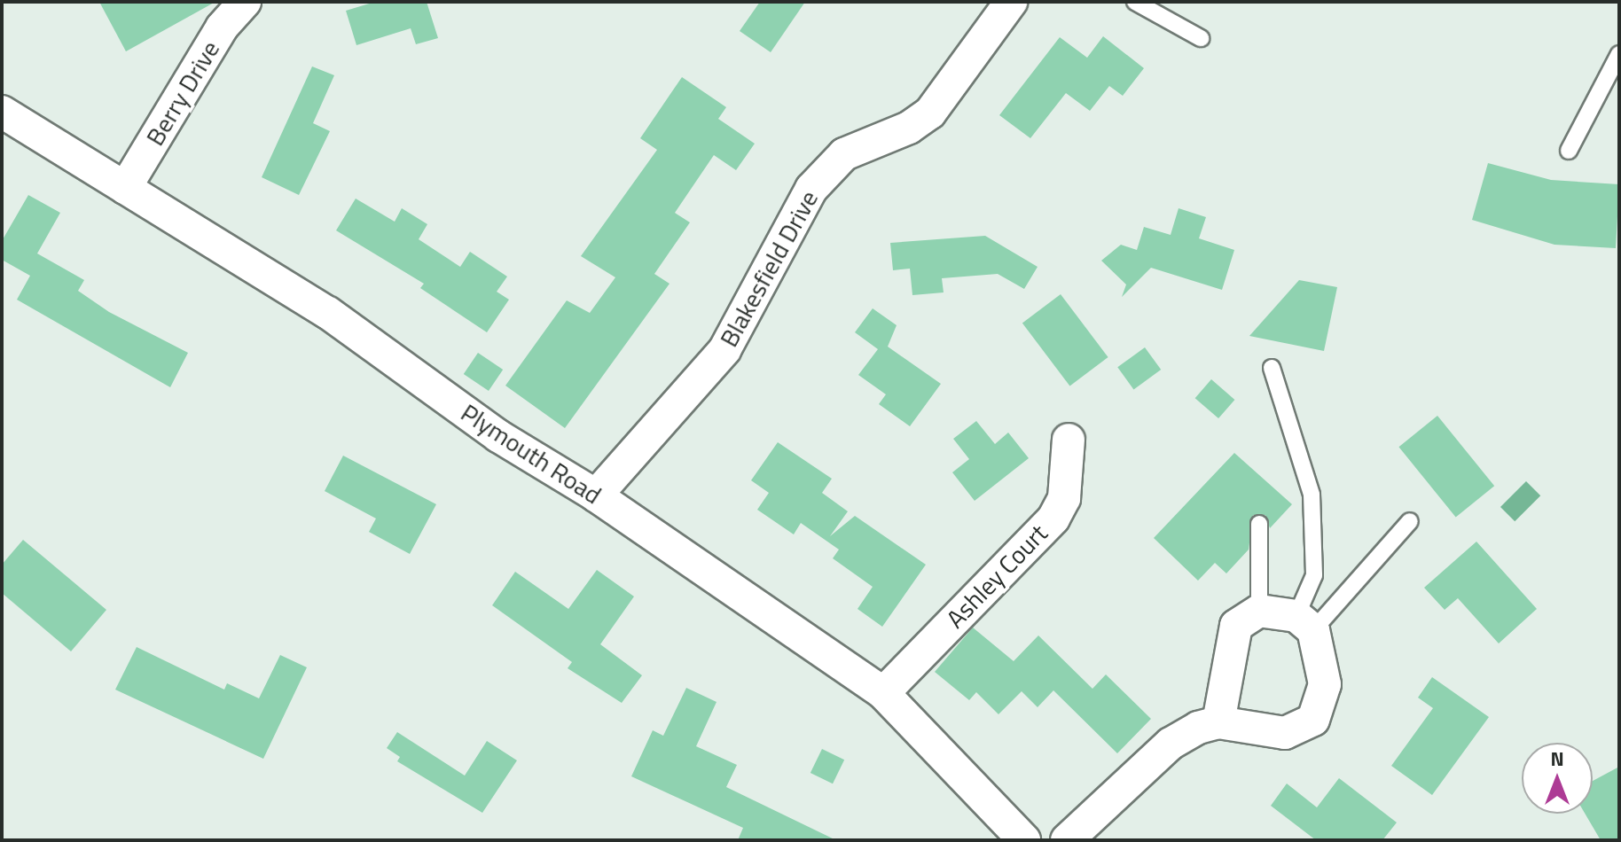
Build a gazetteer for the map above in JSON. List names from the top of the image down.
{
  "streets": {
    "street": [
      "Berry Drive",
      "Blakesfield Drive",
      "Plymouth Road",
      "Ashley Court"
    ]
  },
  "crossings": [
    ["Berry Drive", "Plymouth Road"],
    ["Blakesfield Drive", "Plymouth Road"],
    ["Plymouth Road", "Ashley Court"]
  ],
  "north": "top"
}
